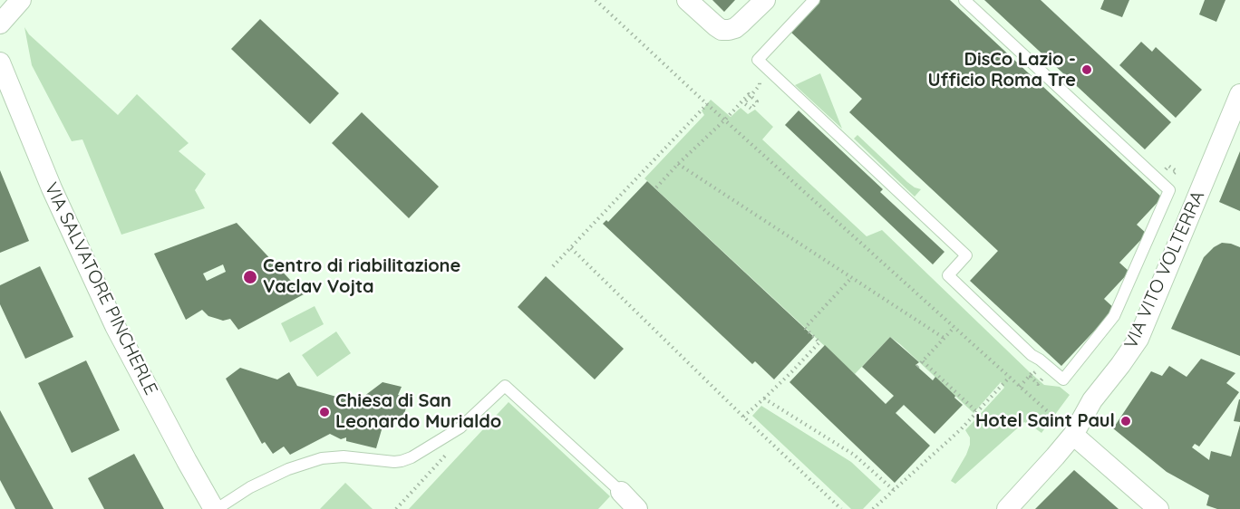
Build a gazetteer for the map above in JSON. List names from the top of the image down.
{
  "streets": {
    "street": ["VIA VITO VOLTERRA", "VIA SALVATORE PINCHERLE"]
  },
  "places": [
    "DisCo Lazio - Ufficio Roma Tre",
    "Centro di riabilitazione Vaclav Vojta",
    "Chiesa di San Leonardo Murialdo",
    "Hotel Saint Paul"
  ]
}
